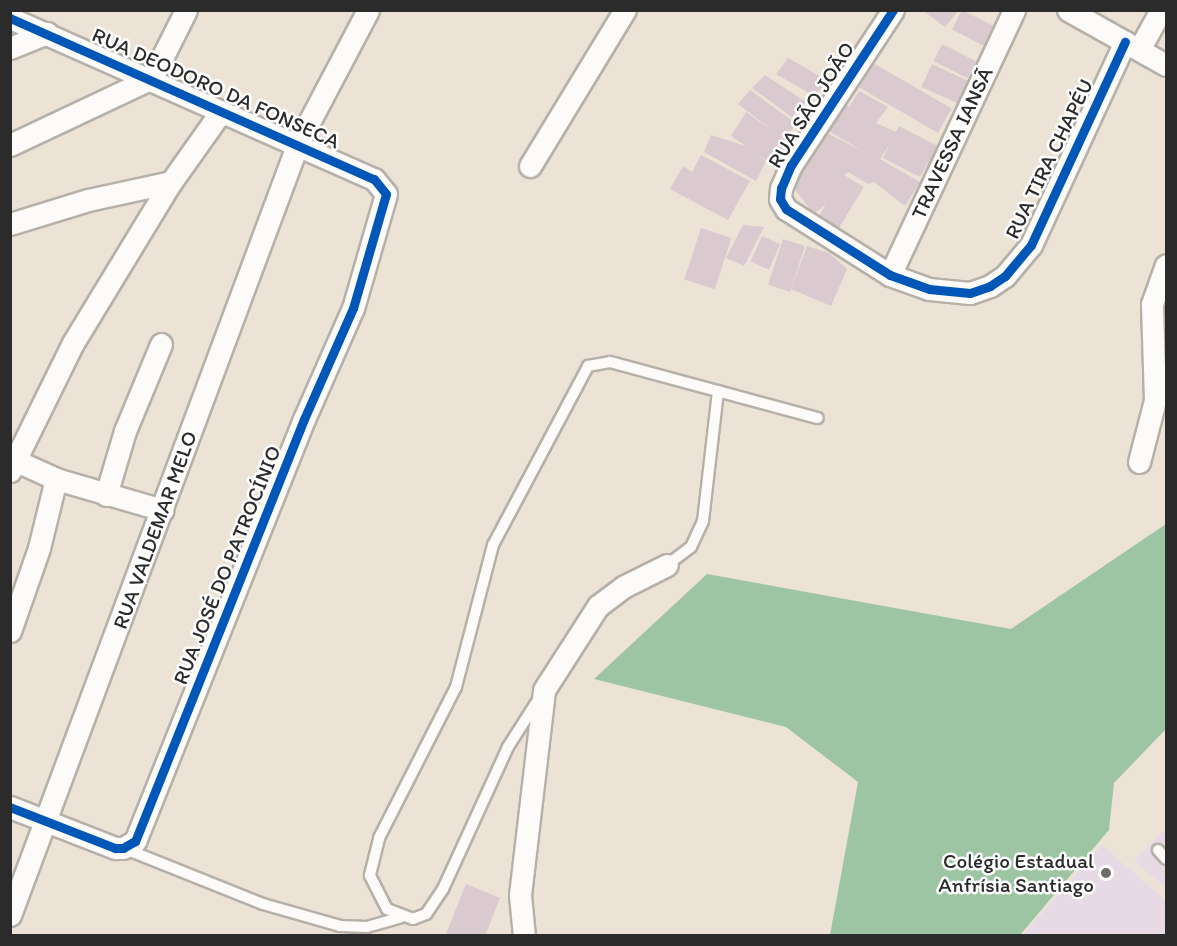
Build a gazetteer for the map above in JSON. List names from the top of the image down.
{
  "streets": {
    "street": [
      "RUA DEODORO DA FONSECA",
      "RUA SÃO JOÃO",
      "TRAVESSA IANSÃ",
      "RUA TIRA CHAPÉU",
      "RUA VALDEMAR MELO",
      "RUA JOSÉ DO PATROCÍNIO"
    ]
  },
  "crossings": [
    ["RUA DEODORO DA FONSECA", "RUA VALDEMAR MELO"],
    ["RUA DEODORO DA FONSECA", "RUA JOSÉ DO PATROCÍNIO"],
    ["RUA SÃO JOÃO", "TRAVESSA IANSÃ"],
    ["RUA SÃO JOÃO", "RUA TIRA CHAPÉU"],
    ["TRAVESSA IANSÃ", "RUA TIRA CHAPÉU"]
  ],
  "places": ["Colégio Estadual Anfrísia Santiago"]
}
